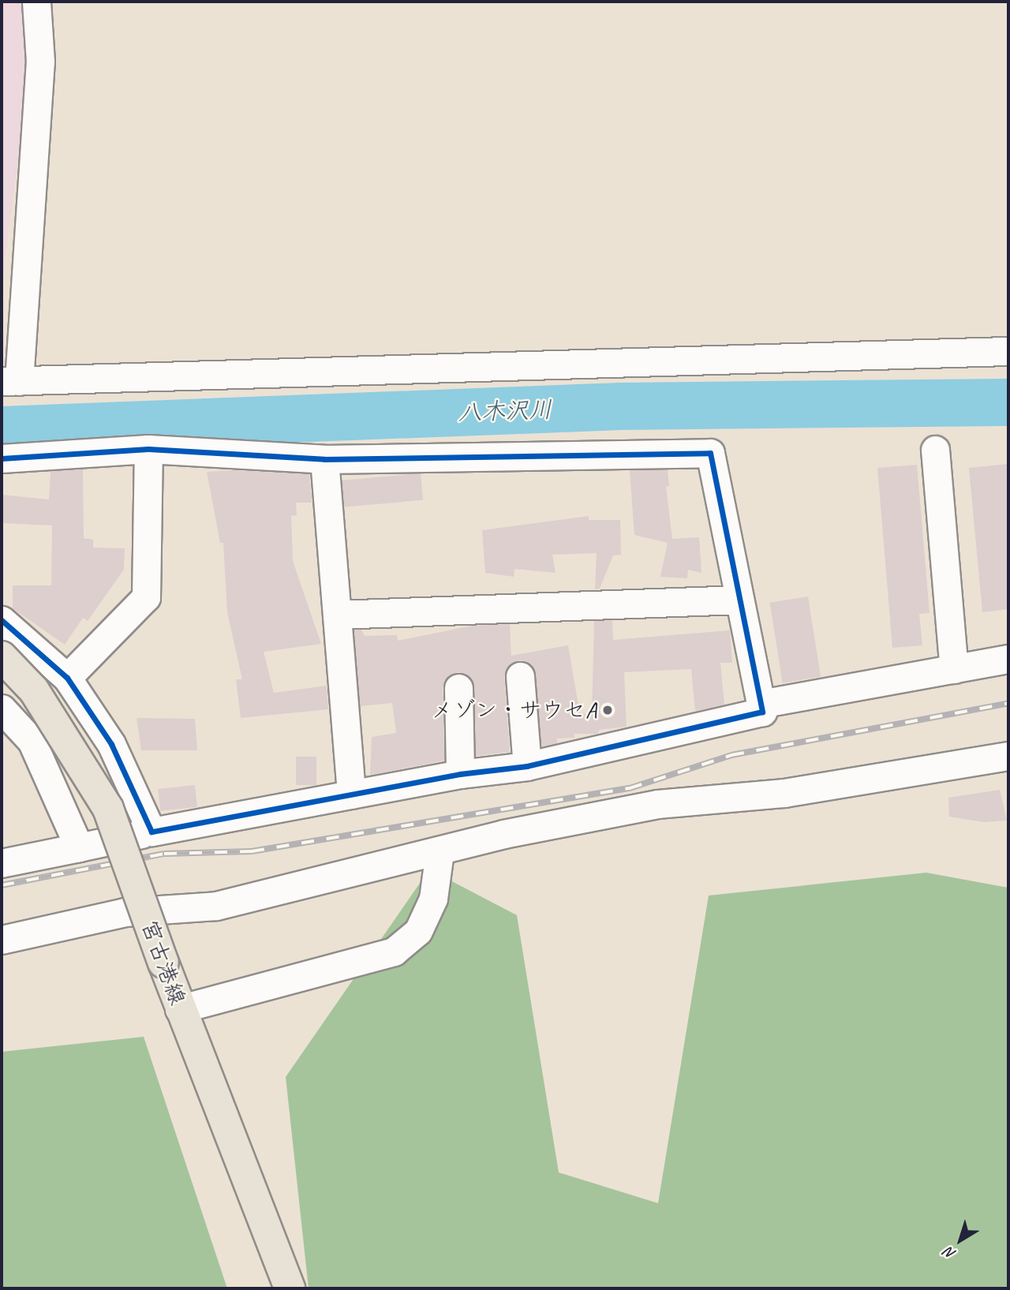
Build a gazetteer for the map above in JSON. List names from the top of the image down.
{
  "streets": {
    "main road": ["宮古港線"]
  },
  "water": ["八木沢川"],
  "places": ["メゾン・サウセA"],
  "north": "bottom left"
}
